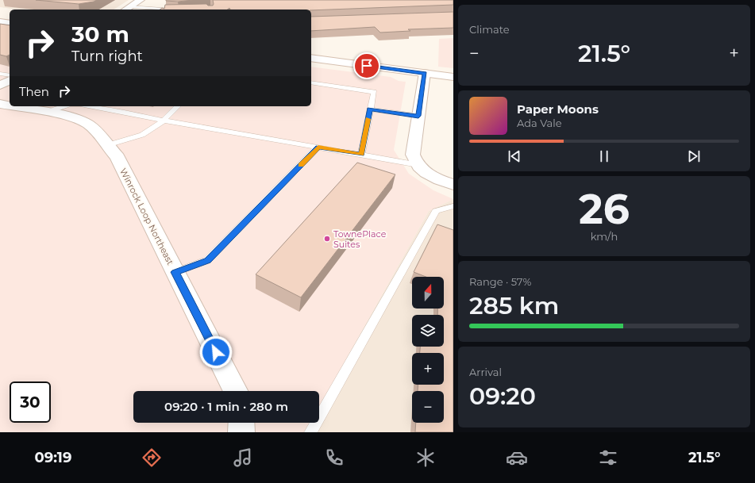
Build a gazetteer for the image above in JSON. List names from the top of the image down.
{
  "streets": {
    "street": ["Winrock Loop Northeast"]
  },
  "places": ["TownePlace Suites"],
  "north": "top",
  "page": {
    "tile": [
      "Climate",
      ["26", "km/h"],
      ["Range · 57%", "285 km"],
      ["Arrival", "09:20"]
    ],
    "turn": ["30 m", "Turn right"],
    "heat": ["−", "21.5°", "+"],
    "then": "Then",
    "song": ["Paper Moons", "Ada Vale"],
    "map_buttons": ["+", "−"],
    "limit": "30",
    "trip": "09:20 · 1 min · 280 m",
    "tabs": ["09:19", "21.5°"]
  }
}
